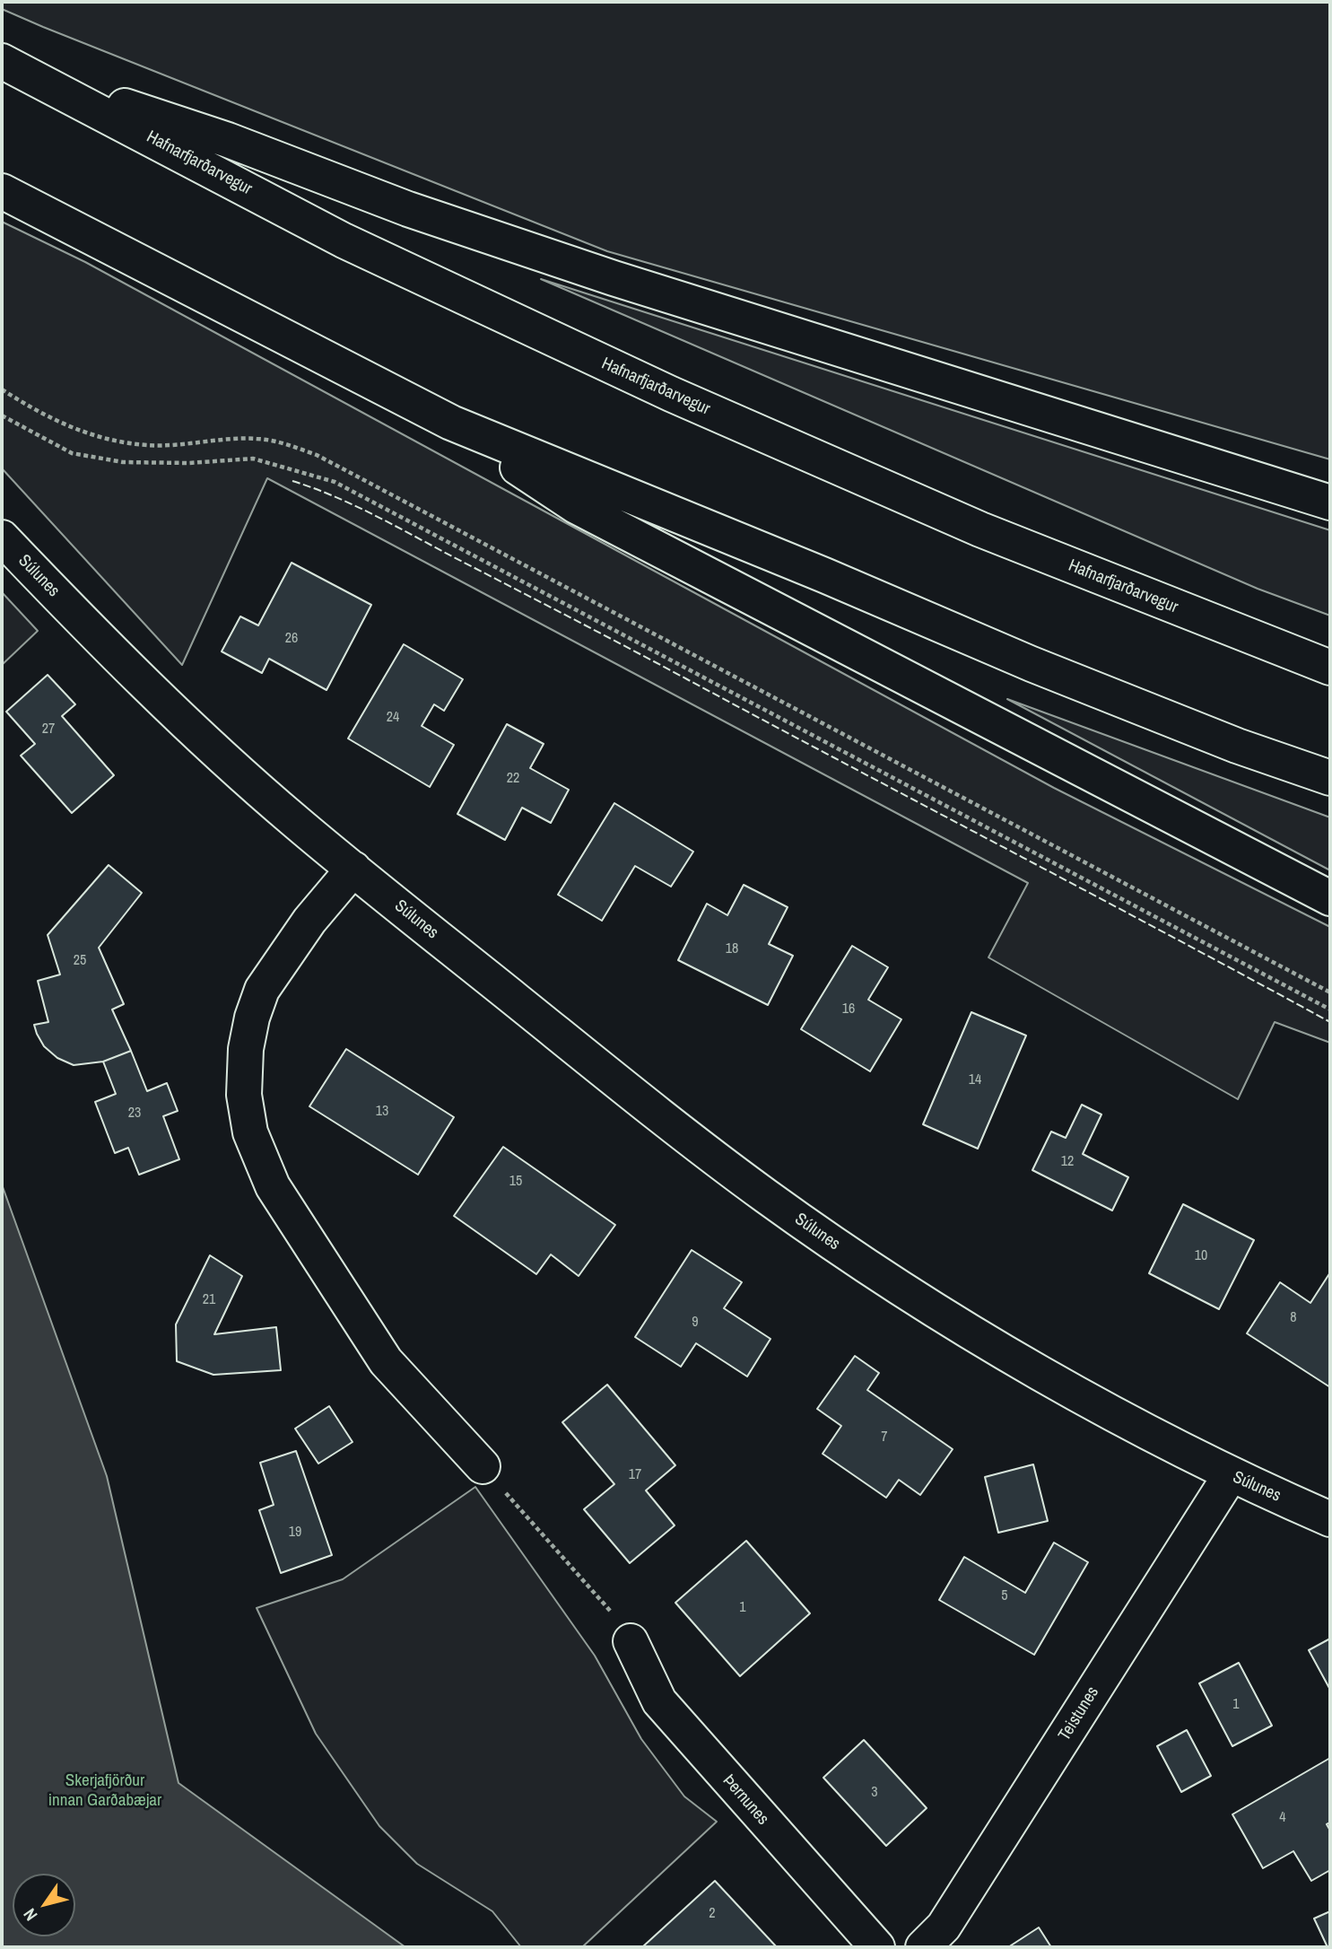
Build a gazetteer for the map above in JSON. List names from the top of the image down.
{
  "streets": {
    "main road": [
      "Hafnarfjarðarvegur",
      "Súlunes",
      "Teistunes",
      "Þernunes"
    ]
  },
  "crossings": [
    ["Súlunes", "Teistunes"]
  ],
  "parks": ["Skerjafjörður innan Garðabæjar"],
  "house_numbers": [
    "26",
    "24",
    "27",
    "22",
    "18",
    "25",
    "16",
    "14",
    "13",
    "23",
    "12",
    "15",
    "10",
    "21",
    "8",
    "9",
    "7",
    "17",
    "19",
    "5",
    "1",
    "1",
    "3",
    "4",
    "2"
  ],
  "north": "bottom left"
}
